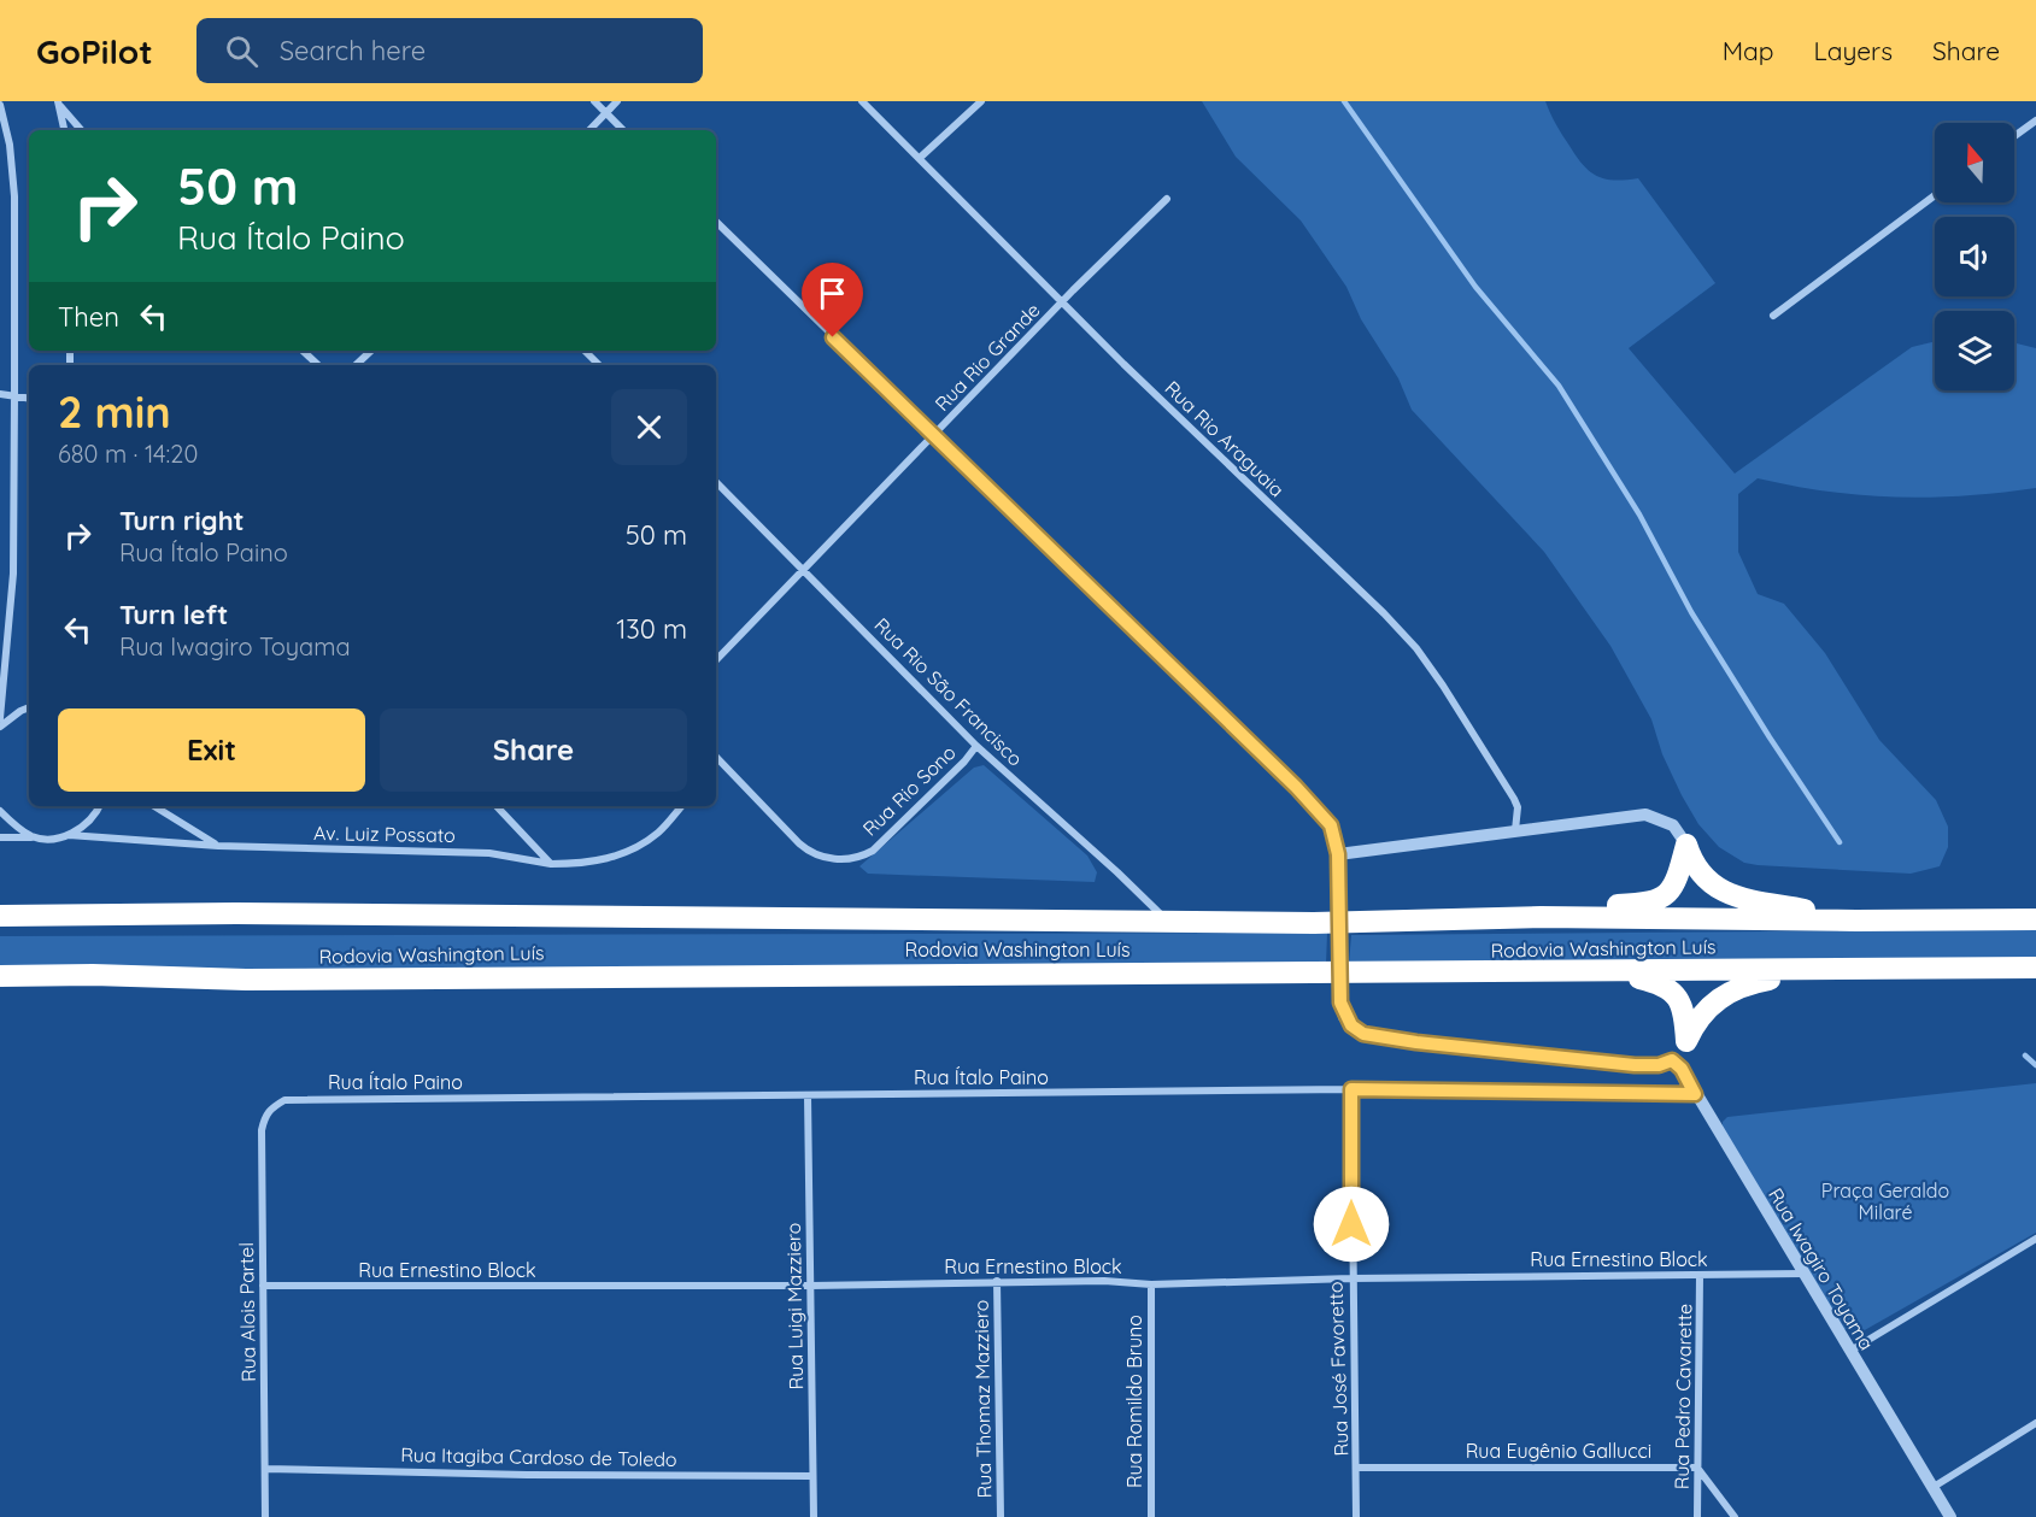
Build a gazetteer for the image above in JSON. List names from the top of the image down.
{
  "streets": {
    "highway": ["Rodovia Washington Luís"],
    "street": [
      "Rua Rio Grande",
      "Rua Rio Araguaia",
      "Rua Rio São Francisco",
      "Rua Rio Sono",
      "Av. Luiz Possato",
      "Rua Ítalo Paino",
      "Rua Ernestino Block",
      "Rua Iwagiro Toyama",
      "Rua Luigi Mazziero",
      "Rua Alois Partel",
      "Rua José Favoretto",
      "Rua Pedro Cavarette",
      "Rua Thomaz Mazziero",
      "Rua Romildo Bruno",
      "Rua Eugênio Gallucci",
      "Rua Itagiba Cardoso de Toledo"
    ]
  },
  "crossings": [
    ["Rua Rio Grande", "Rua Rio Araguaia"],
    ["Rua Rio Grande", "Rua Rio São Francisco"],
    ["Rua Rio São Francisco", "Rua Rio Sono"],
    ["Rua Rio São Francisco", "Rodovia Washington Luís"],
    ["Rua Ítalo Paino", "Rua Iwagiro Toyama"],
    ["Rua Ítalo Paino", "Rua Luigi Mazziero"],
    ["Rua Ítalo Paino", "Rua Alois Partel"],
    ["Rua Ítalo Paino", "Rua José Favoretto"],
    ["Rua Ernestino Block", "Rua Iwagiro Toyama"],
    ["Rua Ernestino Block", "Rua Luigi Mazziero"],
    ["Rua Ernestino Block", "Rua Alois Partel"],
    ["Rua Ernestino Block", "Rua José Favoretto"],
    ["Rua Ernestino Block", "Rua Pedro Cavarette"],
    ["Rua Ernestino Block", "Rua Thomaz Mazziero"],
    ["Rua Ernestino Block", "Rua Romildo Bruno"],
    ["Rua Luigi Mazziero", "Rua Itagiba Cardoso de Toledo"],
    ["Rua Alois Partel", "Rua Itagiba Cardoso de Toledo"],
    ["Rua José Favoretto", "Rua Eugênio Gallucci"],
    ["Rua Pedro Cavarette", "Rua Eugênio Gallucci"]
  ],
  "parks": ["Praça Geraldo Milaré"],
  "north": "top",
  "page": {
    "header": "GoPilot",
    "search": "Search here",
    "nav": ["Map", "Layers", "Share"],
    "turn": ["50 m", "Rua Ítalo Paino"],
    "then": "Then",
    "heading": ["2 min", "680 m · 14:20"],
    "list": [
      {
        "name": "Turn right",
        "note": "Rua Ítalo Paino",
        "value": "50 m"
      },
      {
        "name": "Turn left",
        "note": "Rua Iwagiro Toyama",
        "value": "130 m"
      }
    ],
    "buttons": ["Exit", "Share"]
  }
}
